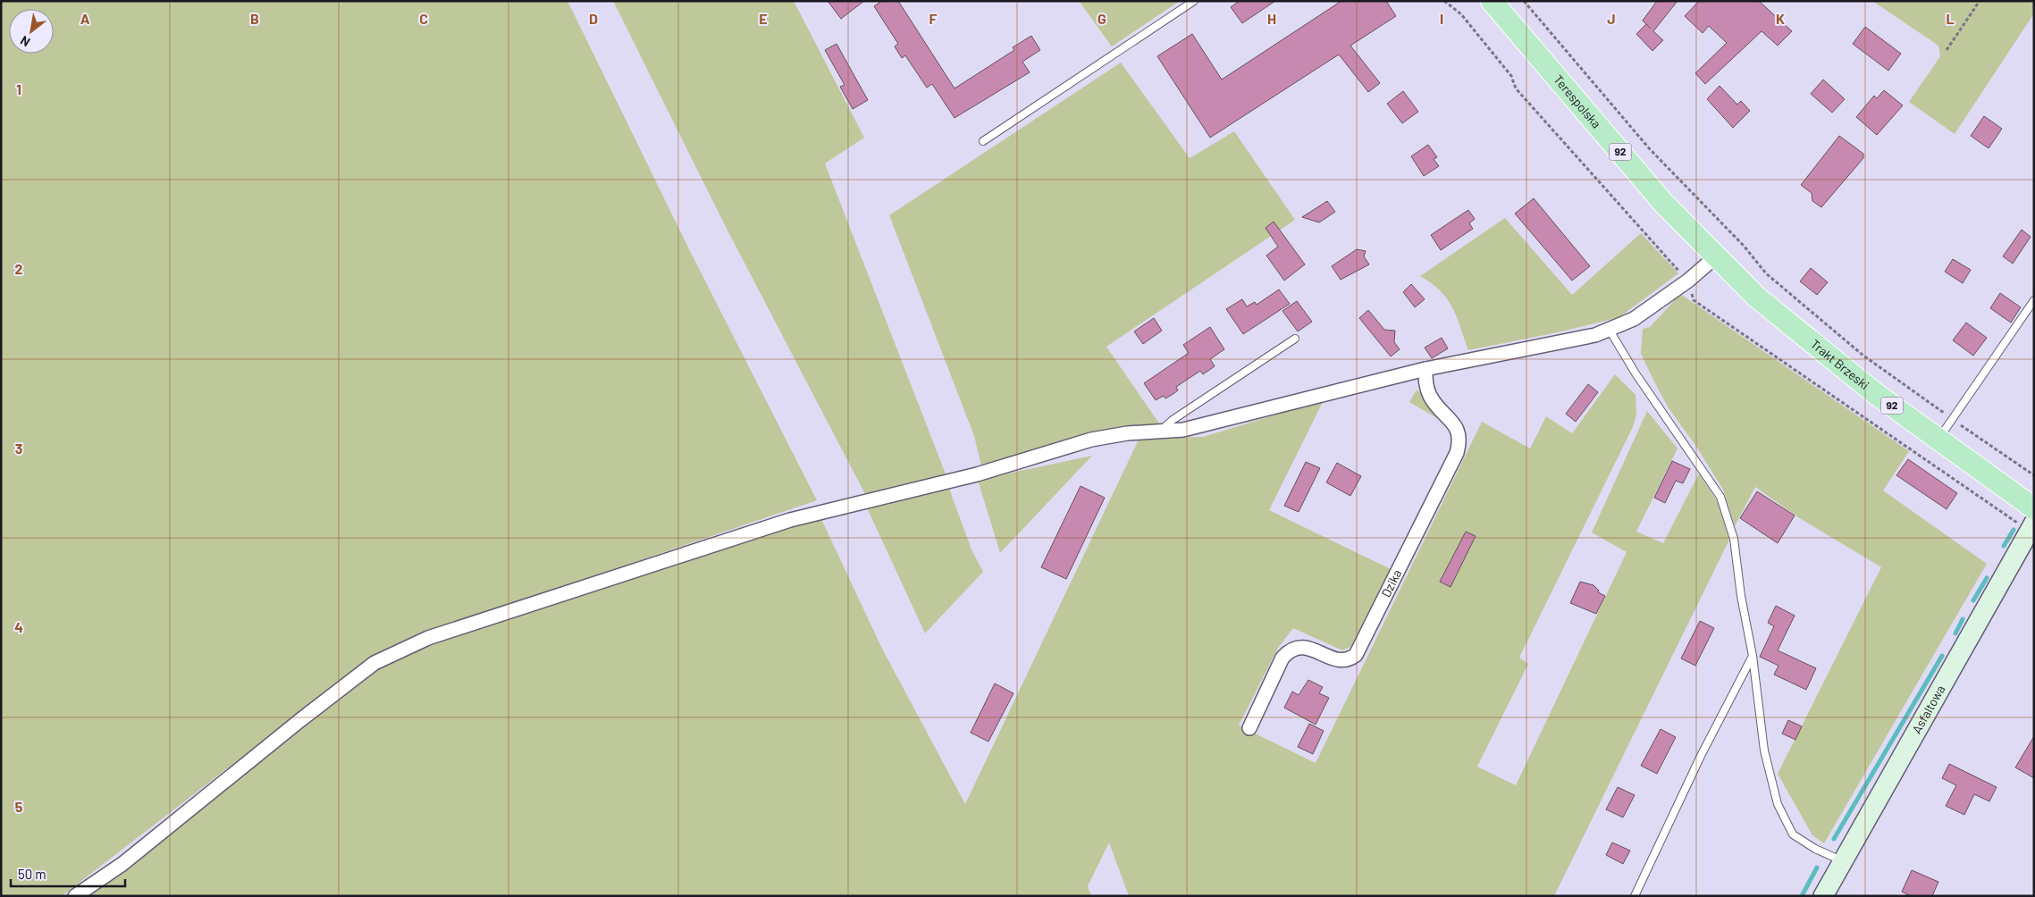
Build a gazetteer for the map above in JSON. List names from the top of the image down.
{
  "streets": {
    "main road": ["Terespolska", "92", "Trakt Brzeski"],
    "street": ["Dzika", "Asfaltowa"]
  },
  "crossings": [
    ["Terespolska", "Trakt Brzeski"]
  ],
  "scale_bar": "50 m",
  "north": "bottom left",
  "grid": {
    "columns": [
      "A",
      "B",
      "C",
      "D",
      "E",
      "F",
      "G",
      "H",
      "I",
      "J",
      "K",
      "L"
    ],
    "rows": [
      "1",
      "2",
      "3",
      "4",
      "5"
    ]
  }
}
